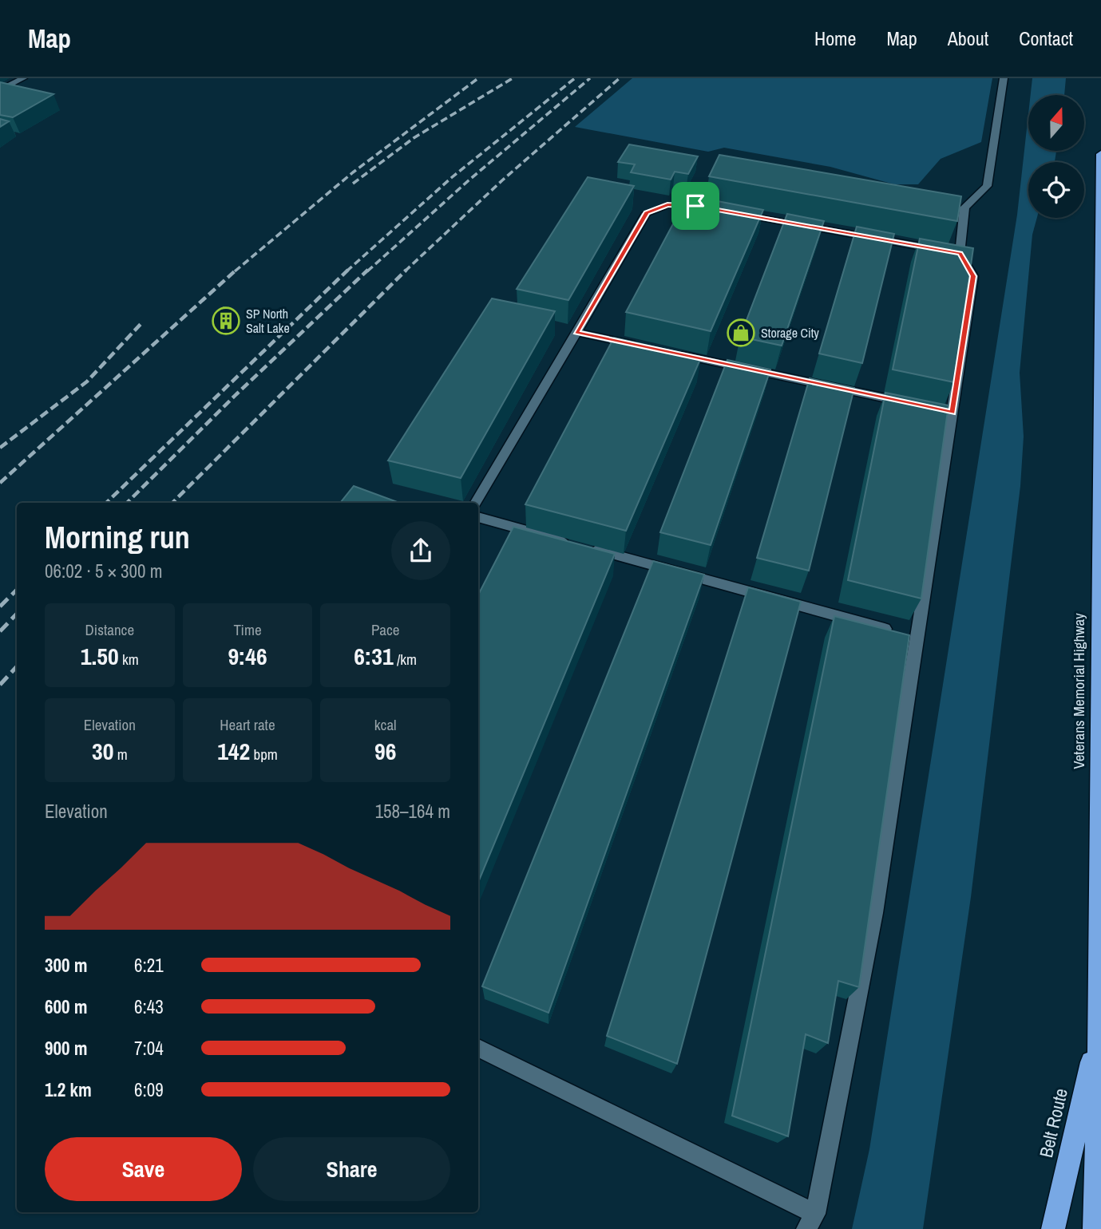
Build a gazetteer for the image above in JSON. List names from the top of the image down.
{
  "streets": {
    "highway": ["Veterans Memorial Highway", "Belt Route"]
  },
  "crossings": [
    ["Veterans Memorial Highway", "Belt Route"]
  ],
  "places": {
    "building": ["SP North Salt Lake"],
    "shop": ["Storage City"]
  },
  "north": "top",
  "page": {
    "header": "Map",
    "nav": [
      "Home",
      "Map",
      "About",
      "Contact"
    ],
    "heading": ["Morning run", "06:02 · 5 × 300 m"],
    "stats": [
      ["Distance", "1.50 km"],
      ["Time", "9:46"],
      ["Pace", "6:31 /km"],
      ["Elevation", "30 m"],
      ["Heart rate", "142 bpm"],
      ["kcal", "96"]
    ],
    "chart": ["Elevation", "158–164 m"],
    "list": [
      {
        "name": "300 m",
        "note": "6:21"
      },
      {
        "name": "600 m",
        "note": "6:43"
      },
      {
        "name": "900 m",
        "note": "7:04"
      },
      {
        "name": "1.2 km",
        "note": "6:09"
      }
    ],
    "buttons": ["Save", "Share"]
  }
}
